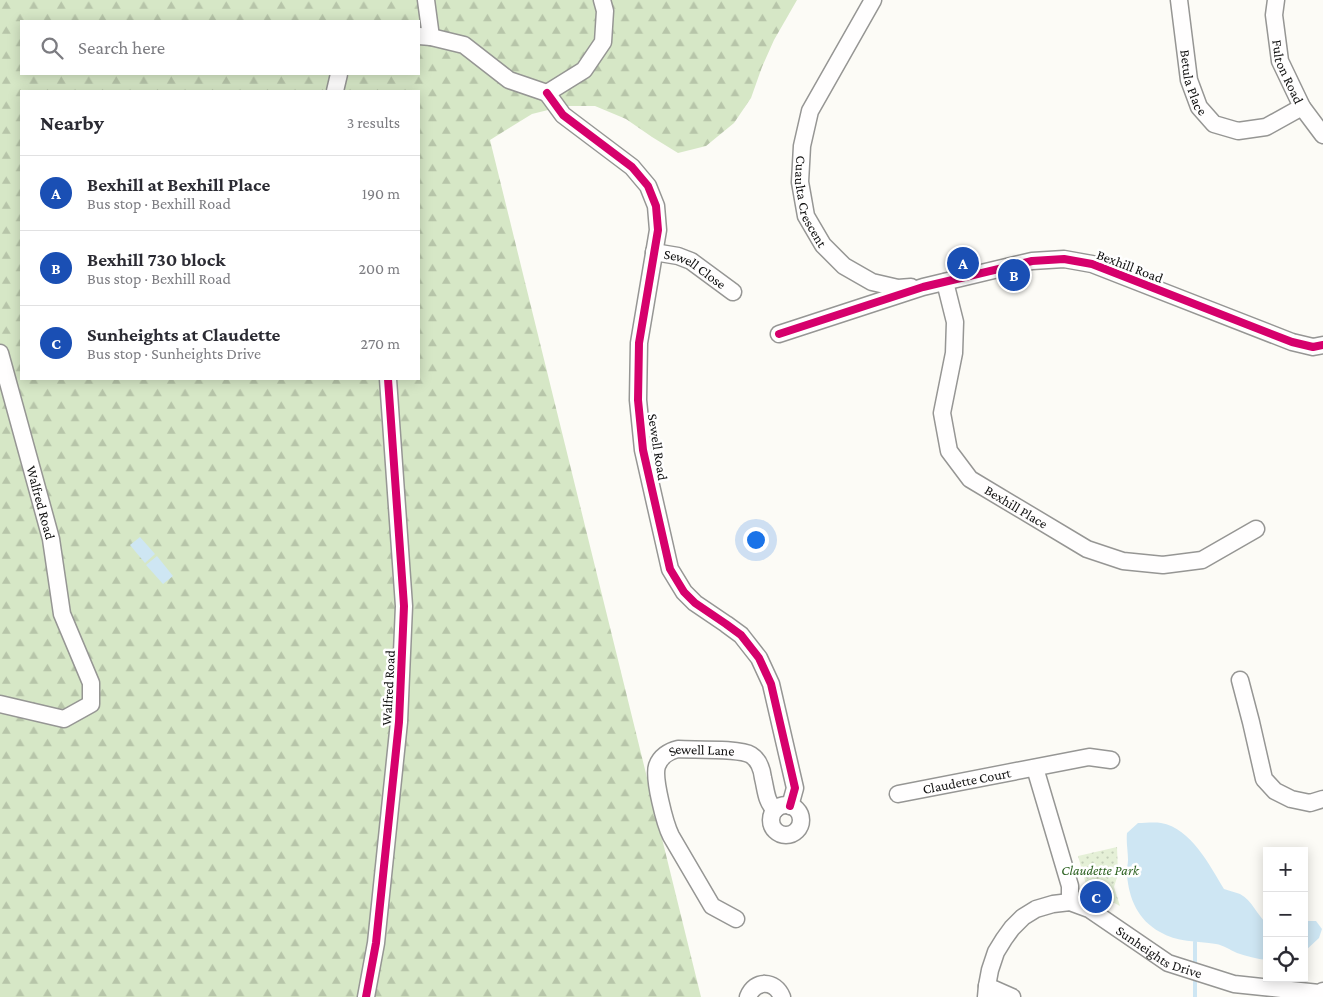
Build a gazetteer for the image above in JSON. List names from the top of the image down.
{
  "streets": {
    "street": [
      "Fulton Road",
      "Betula Place",
      "Cuaulta Crescent",
      "Bexhill Road",
      "Sewell Close",
      "Sewell Road",
      "Walfred Road",
      "Bexhill Place",
      "Sewell Lane",
      "Claudette Court",
      "Sunheights Drive"
    ]
  },
  "crossings": [
    ["Fulton Road", "Betula Place"],
    ["Cuaulta Crescent", "Bexhill Road"],
    ["Bexhill Road", "Bexhill Place"],
    ["Sewell Close", "Sewell Road"],
    ["Sewell Road", "Sewell Lane"]
  ],
  "parks": ["Claudette Park"],
  "page": {
    "search": "Search here",
    "heading": ["Nearby", "3 results"],
    "list": [
      {
        "mark": "A",
        "name": "Bexhill at Bexhill Place",
        "note": "Bus stop · Bexhill Road",
        "value": "190 m"
      },
      {
        "mark": "B",
        "name": "Bexhill 730 block",
        "note": "Bus stop · Bexhill Road",
        "value": "200 m"
      },
      {
        "mark": "C",
        "name": "Sunheights at Claudette",
        "note": "Bus stop · Sunheights Drive",
        "value": "270 m"
      }
    ],
    "pins": ["A", "B", "C"],
    "map_buttons": ["+", "−"]
  }
}
